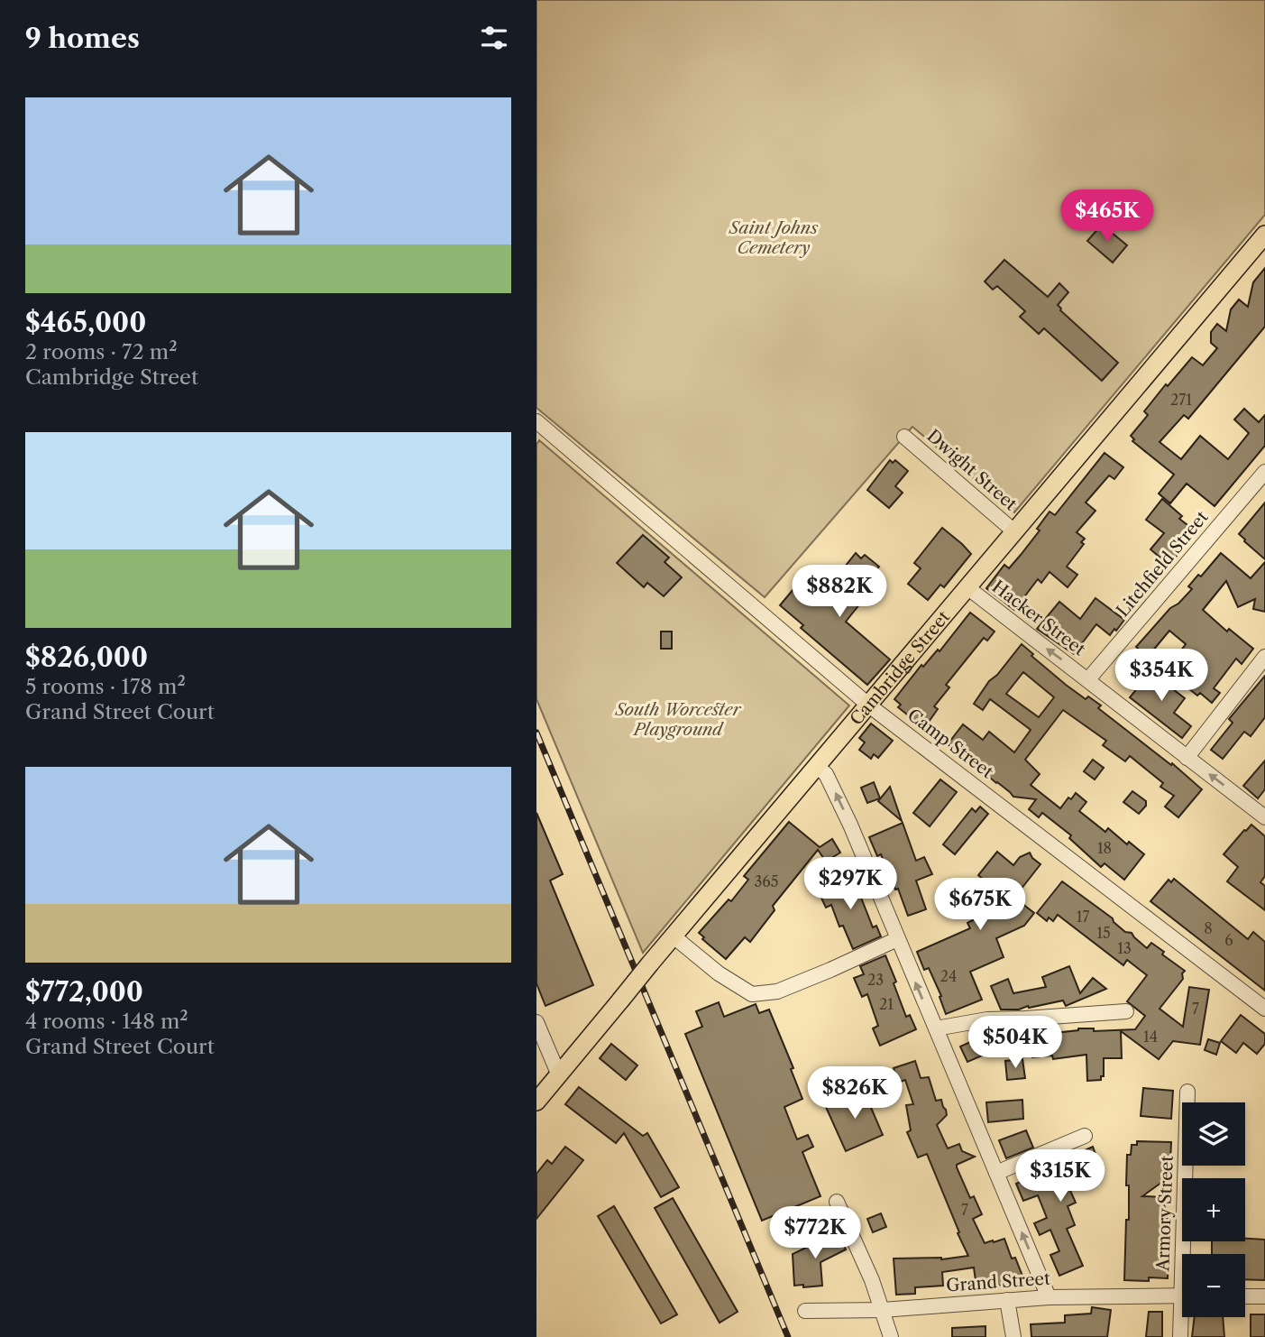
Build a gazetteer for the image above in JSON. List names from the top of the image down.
{
  "streets": {
    "main road": ["Cambridge Street"],
    "street": [
      "Dwight Street",
      "Litchfield Street",
      "Hacker Street",
      "Camp Street",
      "Armory Street",
      "Grand Street"
    ]
  },
  "crossings": [
    ["Dwight Street", "Cambridge Street"],
    ["Litchfield Street", "Hacker Street"],
    ["Hacker Street", "Cambridge Street"],
    ["Cambridge Street", "Camp Street"]
  ],
  "one_way": ["Hacker Street"],
  "parks": ["Saint Johns Cemetery", "South Worcester Playground"],
  "house_numbers": [
    "271",
    "18",
    "365",
    "17",
    "8",
    "15",
    "6",
    "13",
    "24",
    "23",
    "21",
    "7",
    "14",
    "7"
  ],
  "page": {
    "heading": "9 homes",
    "list": [
      {
        "name": "$465,000",
        "note": "2 rooms · 72 m² · Cambridge Street"
      },
      {
        "name": "$826,000",
        "note": "5 rooms · 178 m² · Grand Street Court"
      },
      {
        "name": "$772,000",
        "note": "4 rooms · 148 m² · Grand Street Court"
      }
    ],
    "price": [
      "$465K",
      "$882K",
      "$354K",
      "$297K",
      "$675K",
      "$504K",
      "$826K",
      "$315K",
      "$772K"
    ],
    "map_buttons": ["+", "−"]
  }
}
